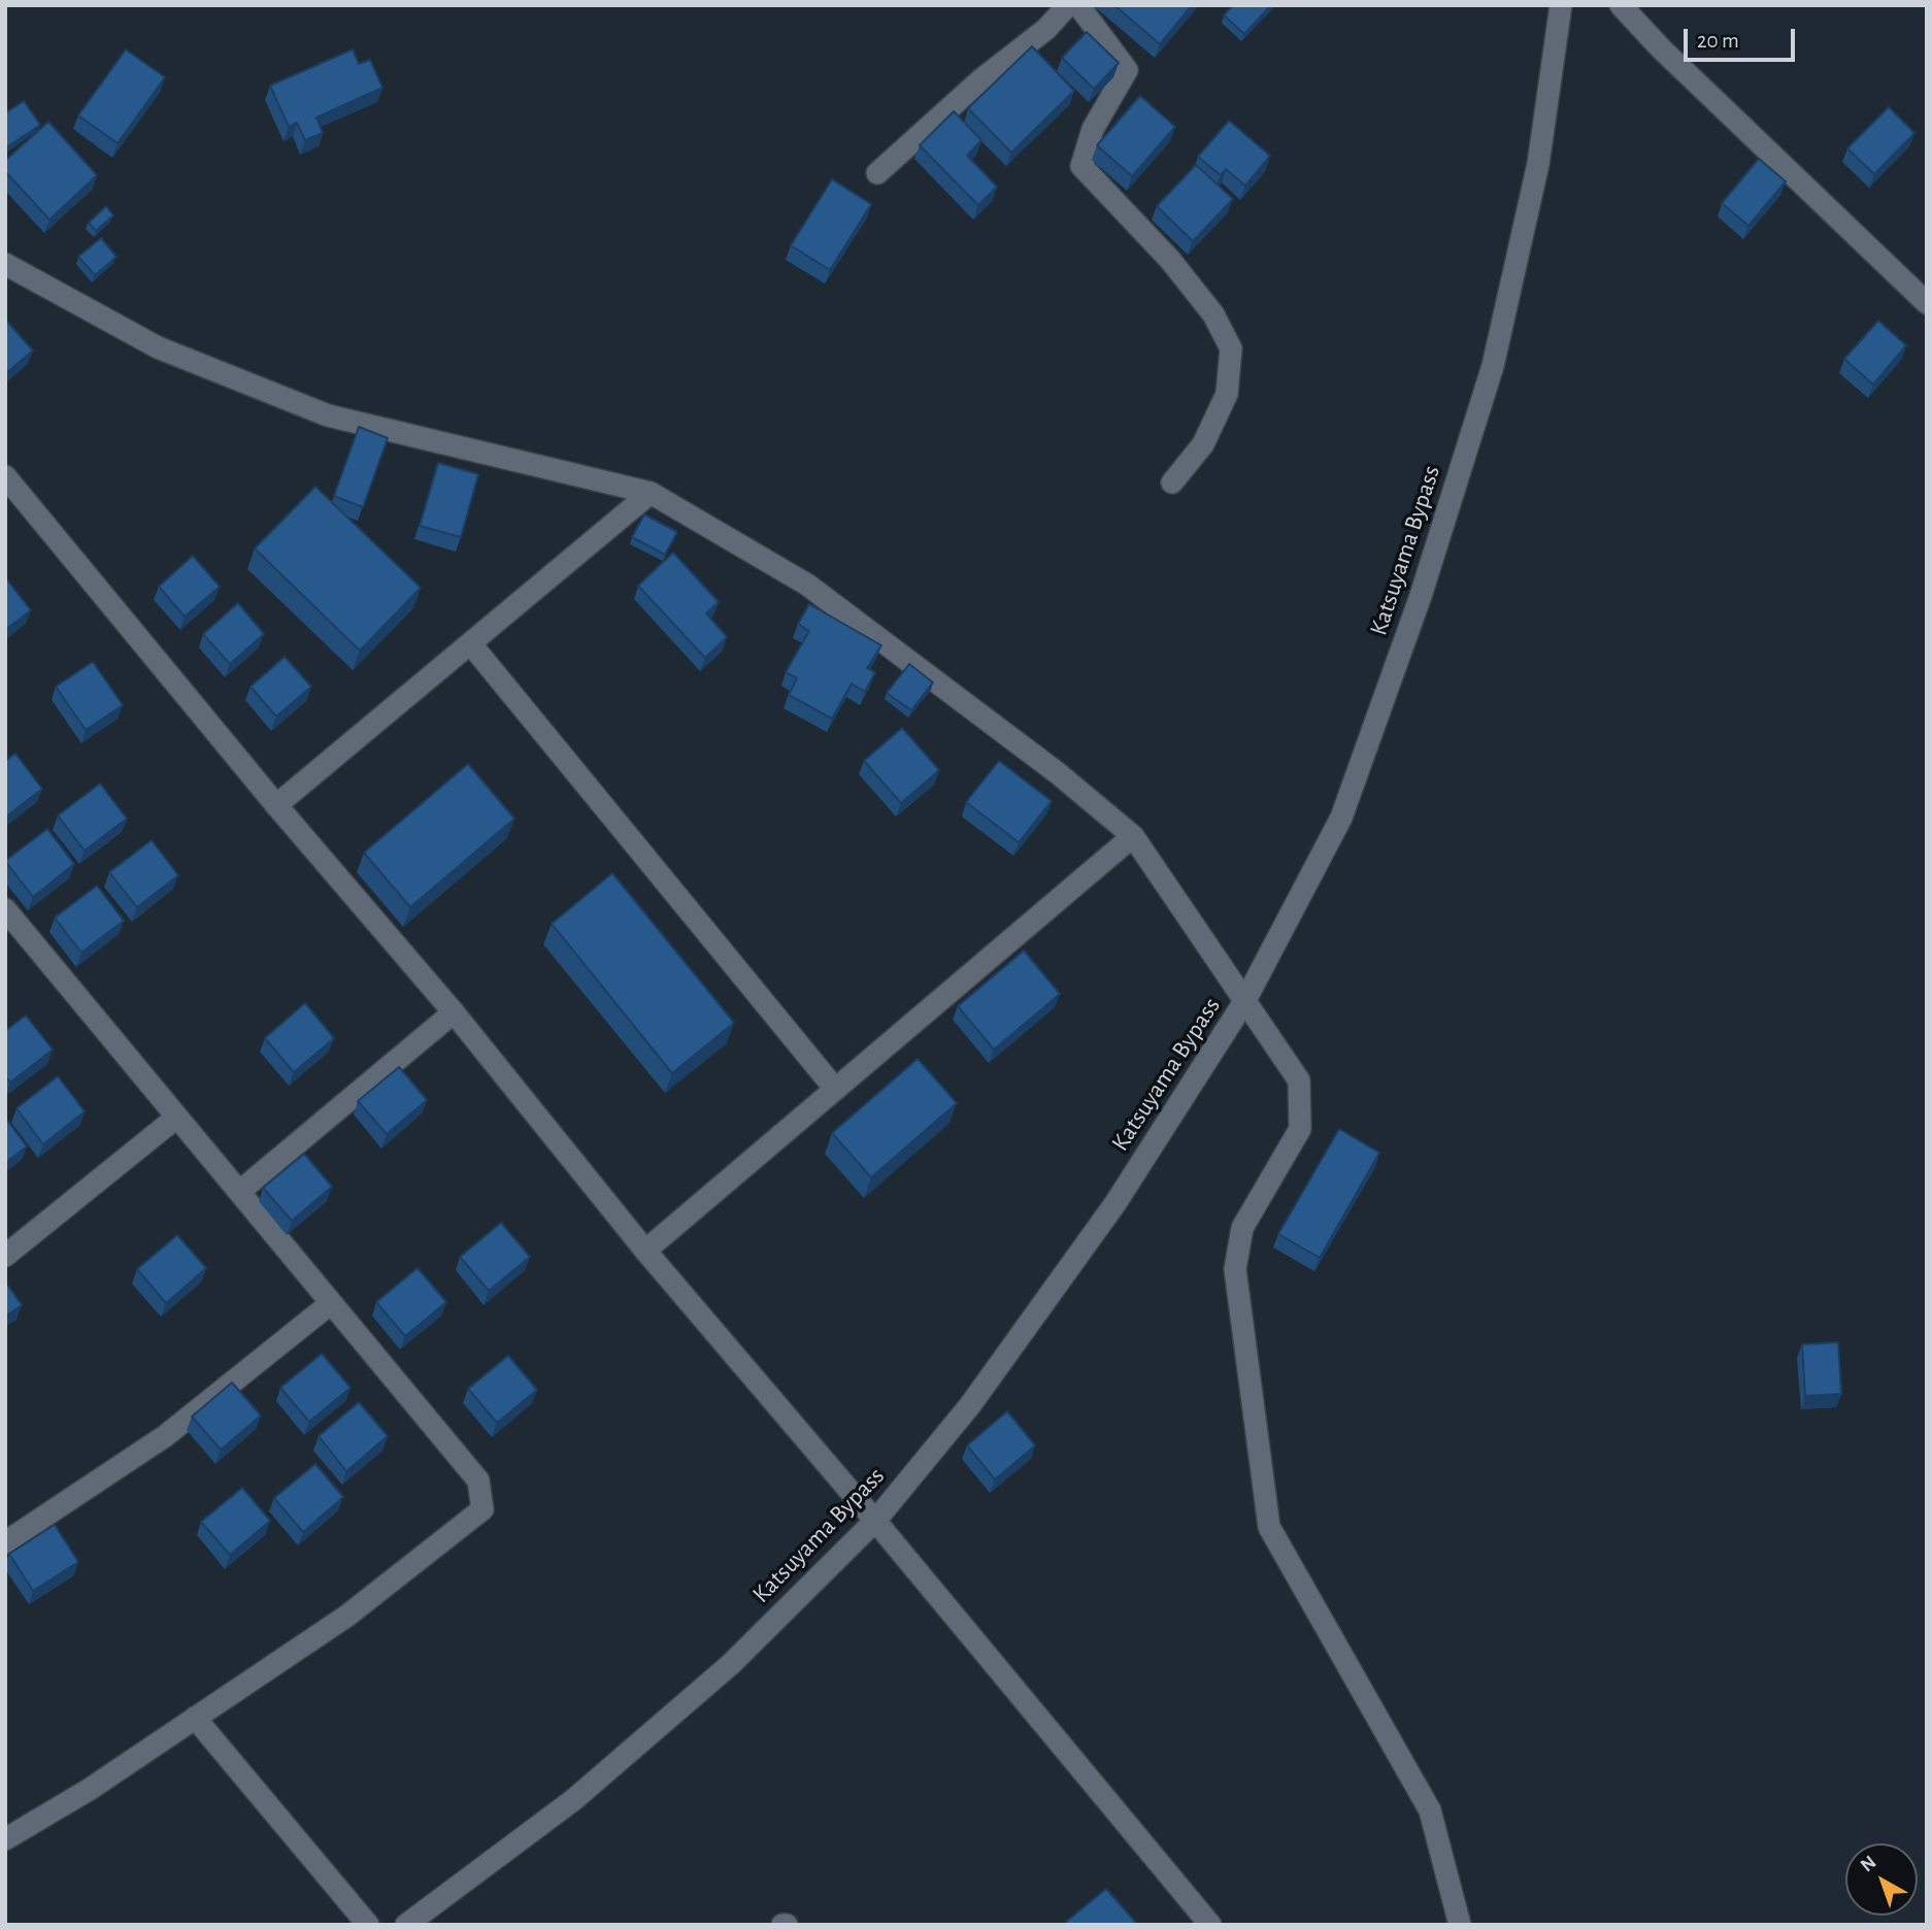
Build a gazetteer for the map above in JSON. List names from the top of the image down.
{
  "streets": {
    "street": ["Katsuyama Bypass"]
  },
  "scale_bar": "20 m",
  "north": "top left"
}
